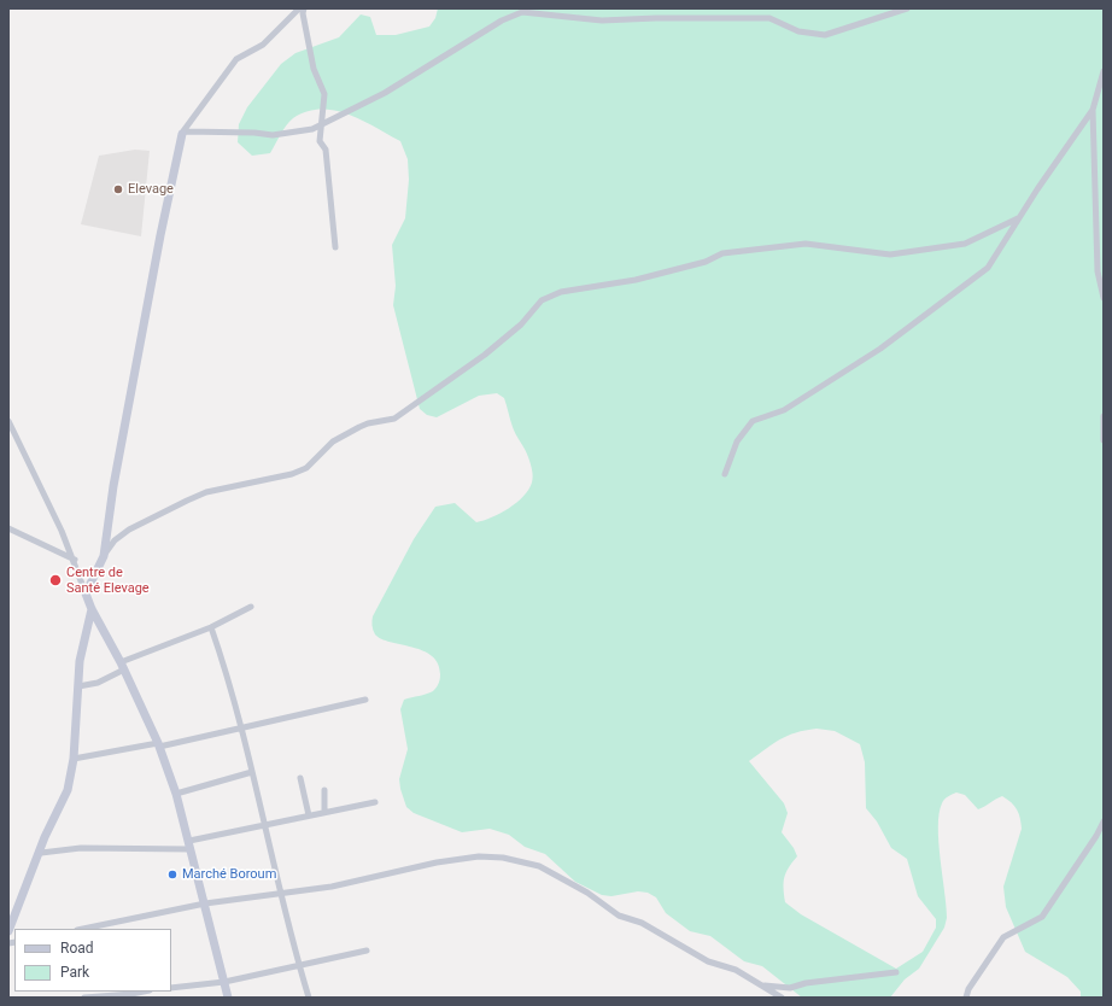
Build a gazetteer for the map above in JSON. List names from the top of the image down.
{
  "places": ["Elevage", "Centre de Santé Elevage", "Marché Boroum"],
  "legend": ["Road", "Park"]
}
